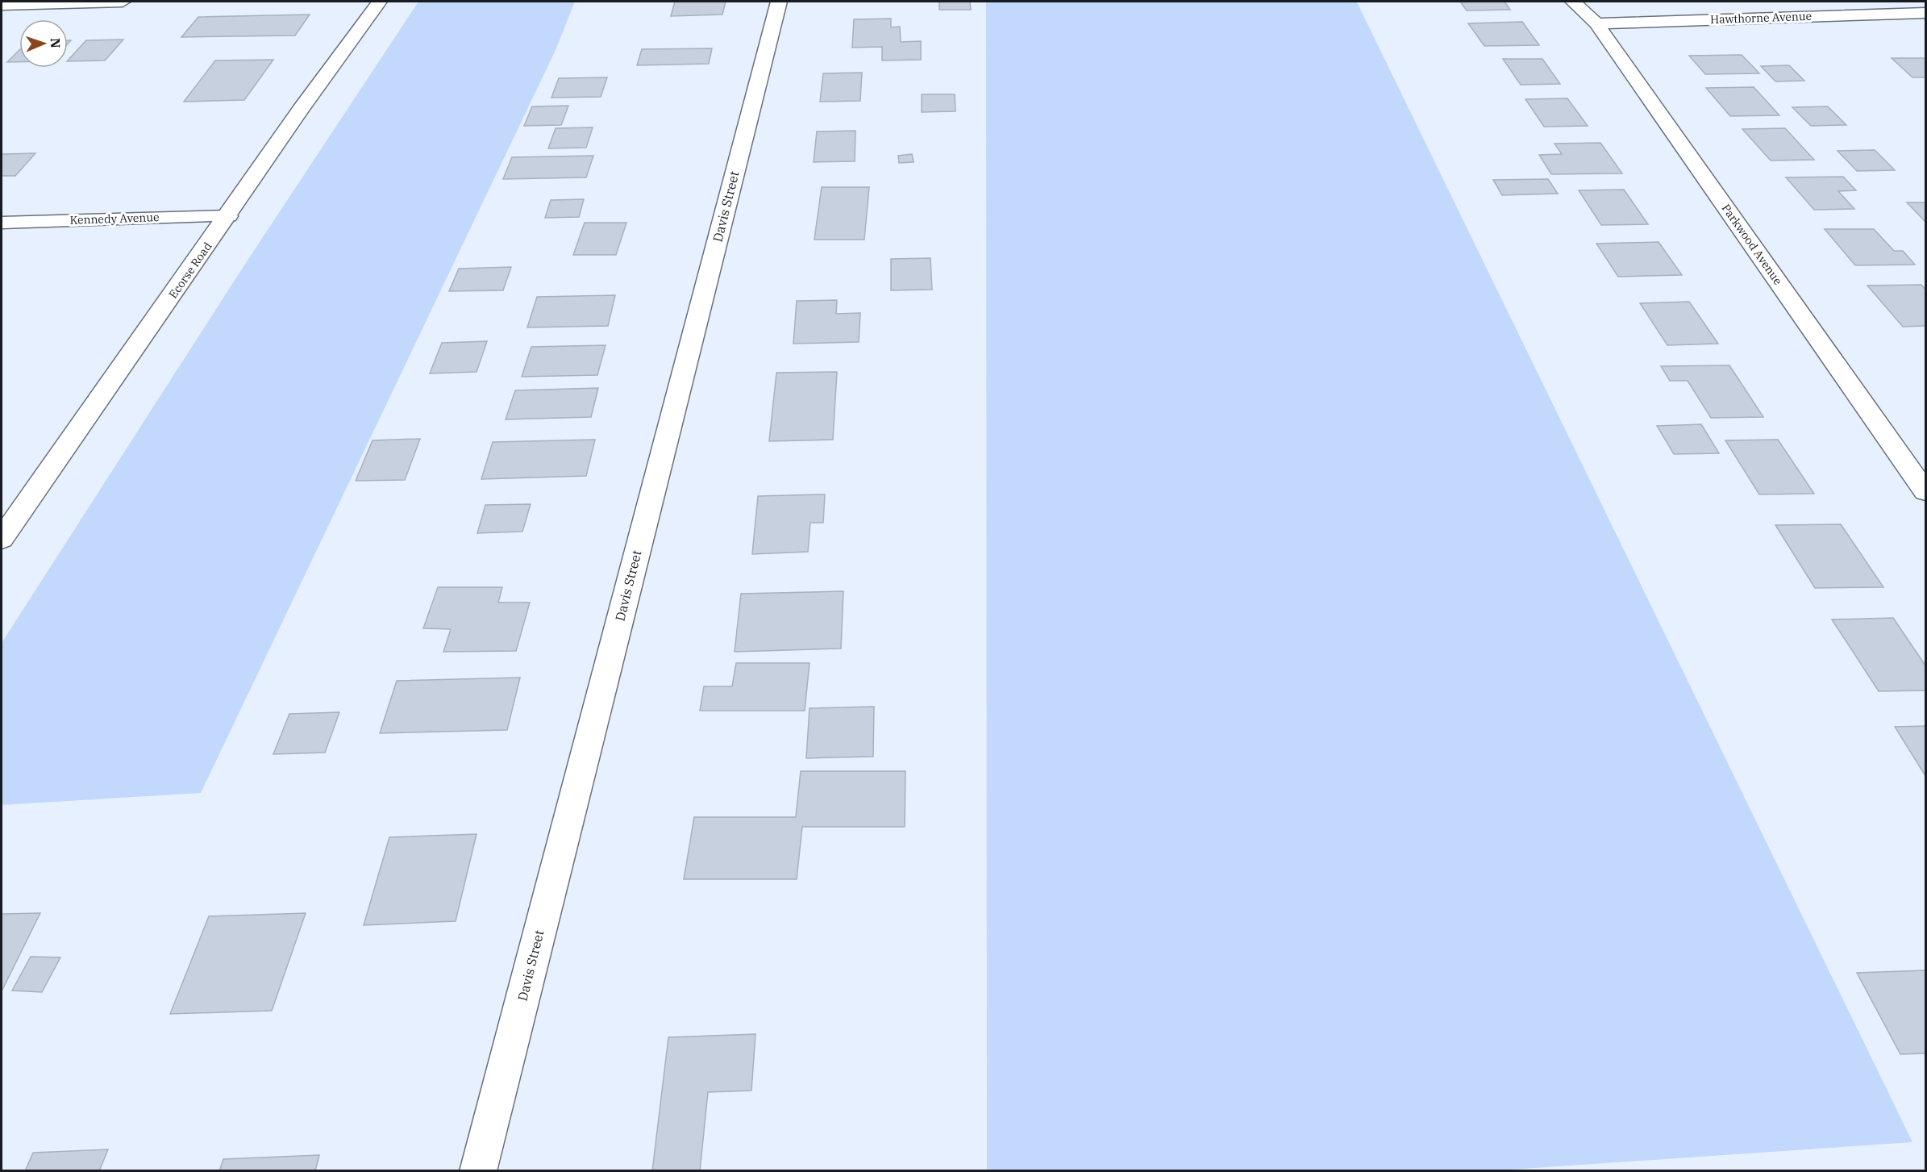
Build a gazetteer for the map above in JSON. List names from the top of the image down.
{
  "streets": {
    "street": [
      "Hawthorne Avenue",
      "Davis Street",
      "Kennedy Avenue",
      "Parkwood Avenue",
      "Ecorse Road"
    ]
  },
  "crossings": [
    ["Hawthorne Avenue", "Parkwood Avenue"],
    ["Kennedy Avenue", "Ecorse Road"]
  ],
  "north": "right"
}
